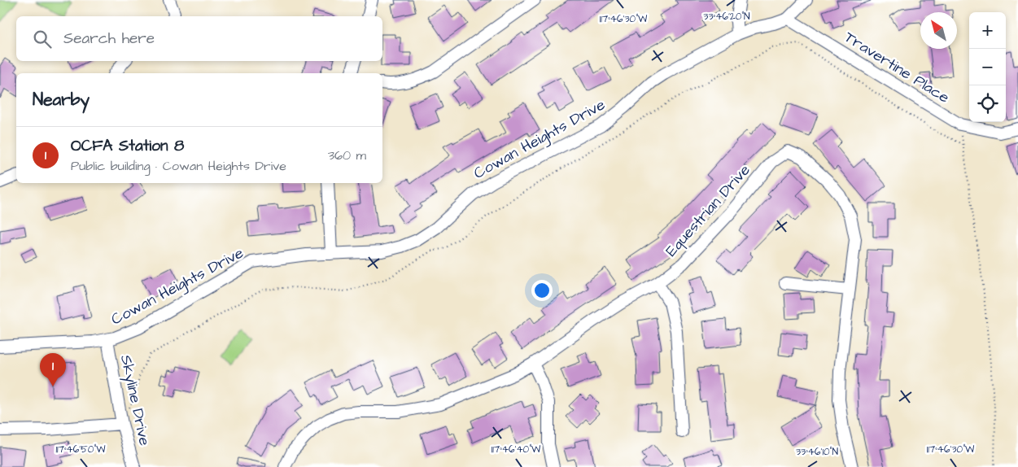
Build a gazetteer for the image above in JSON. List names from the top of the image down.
{
  "streets": {
    "street": [
      "Travertine Place",
      "Cowan Heights Drive",
      "Equestrian Drive",
      "Skyline Drive"
    ]
  },
  "crossings": [
    ["Travertine Place", "Cowan Heights Drive"],
    ["Cowan Heights Drive", "Skyline Drive"]
  ],
  "north": "top left",
  "page": {
    "map_buttons": ["+", "−"],
    "search": "Search here",
    "heading": "Nearby",
    "list": [
      {
        "mark": "1",
        "name": "OCFA Station 8",
        "note": "Public building · Cowan Heights Drive",
        "value": "360 m"
      }
    ],
    "pins": "1"
  },
  "coordinates": [
    "33°46'20\"N",
    "117°46'30\"W",
    "117°46'50\"W",
    "117°46'40\"W",
    "33°46'10\"N"
  ]
}
